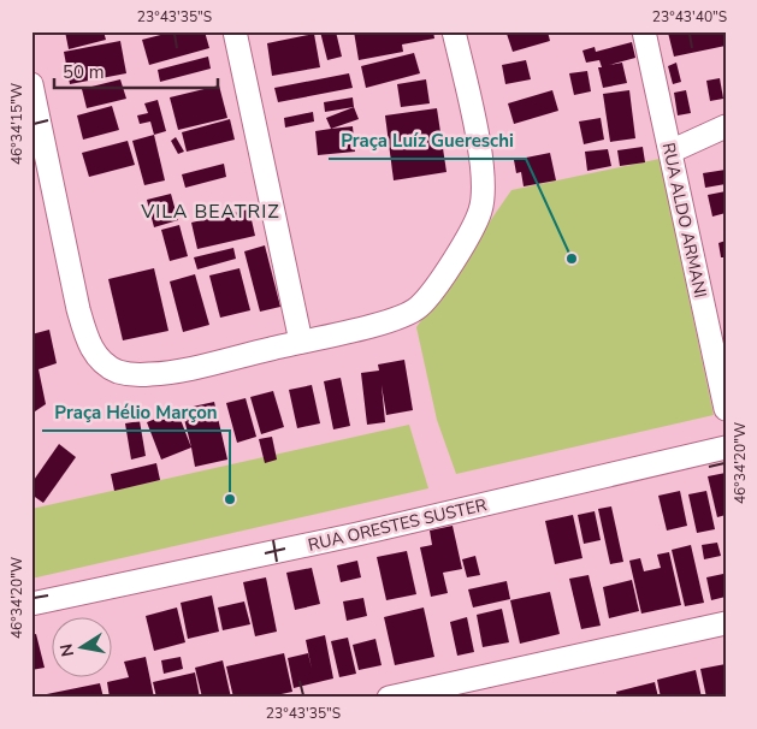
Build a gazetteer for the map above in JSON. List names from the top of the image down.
{
  "streets": {
    "street": ["RUA ALDO ARMANI", "RUA ORESTES SUSTER"]
  },
  "districts": ["VILA BEATRIZ"],
  "places": ["Praça Luíz Guereschi", "Praça Hélio Marçon"],
  "scale_bar": "50 m",
  "north": "left",
  "coordinates": [
    "23°43'35\"S",
    "23°43'40\"S",
    "46°34'15\"W",
    "46°34'20\"W"
  ]
}
